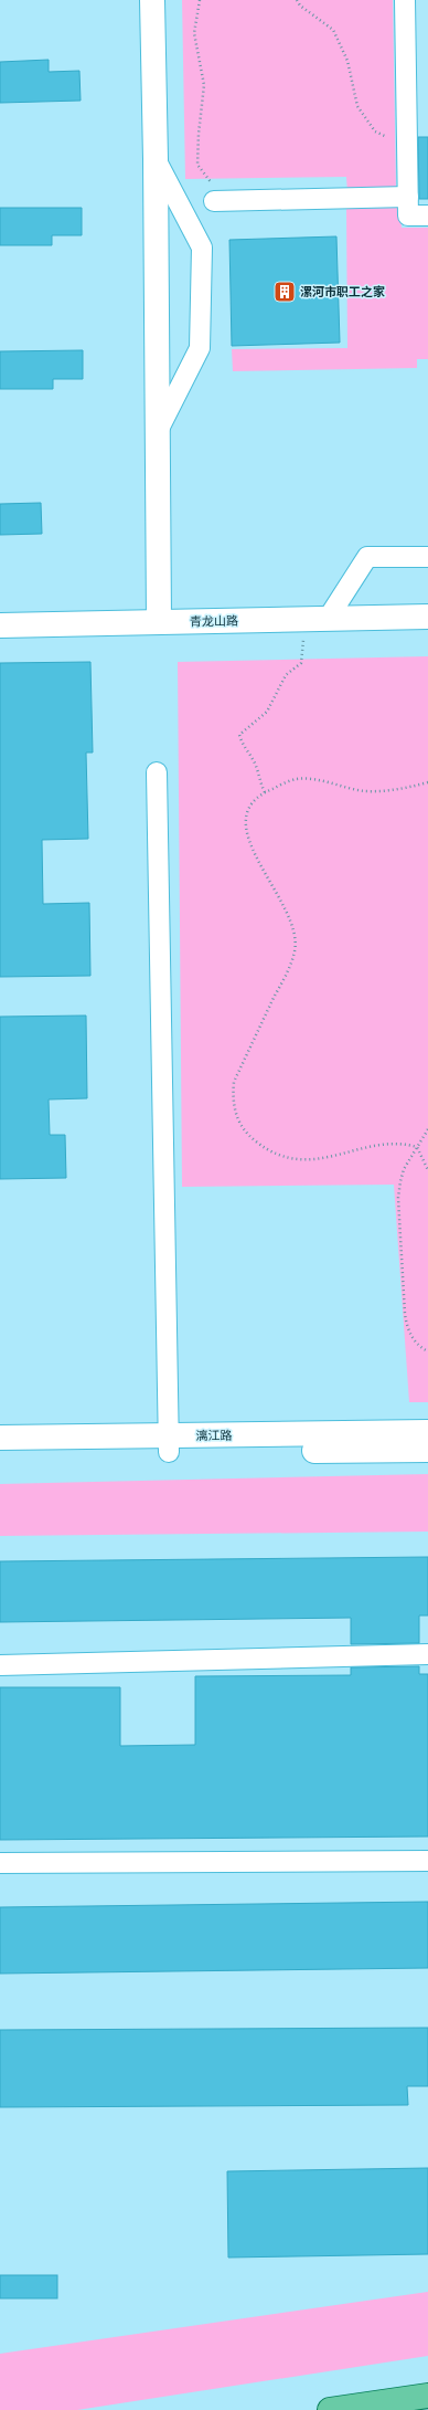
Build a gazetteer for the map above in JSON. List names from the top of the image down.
{
  "streets": {
    "street": ["青龙山路", "漓江路"]
  },
  "places": {
    "building": ["漯河市职工之家"]
  }
}
